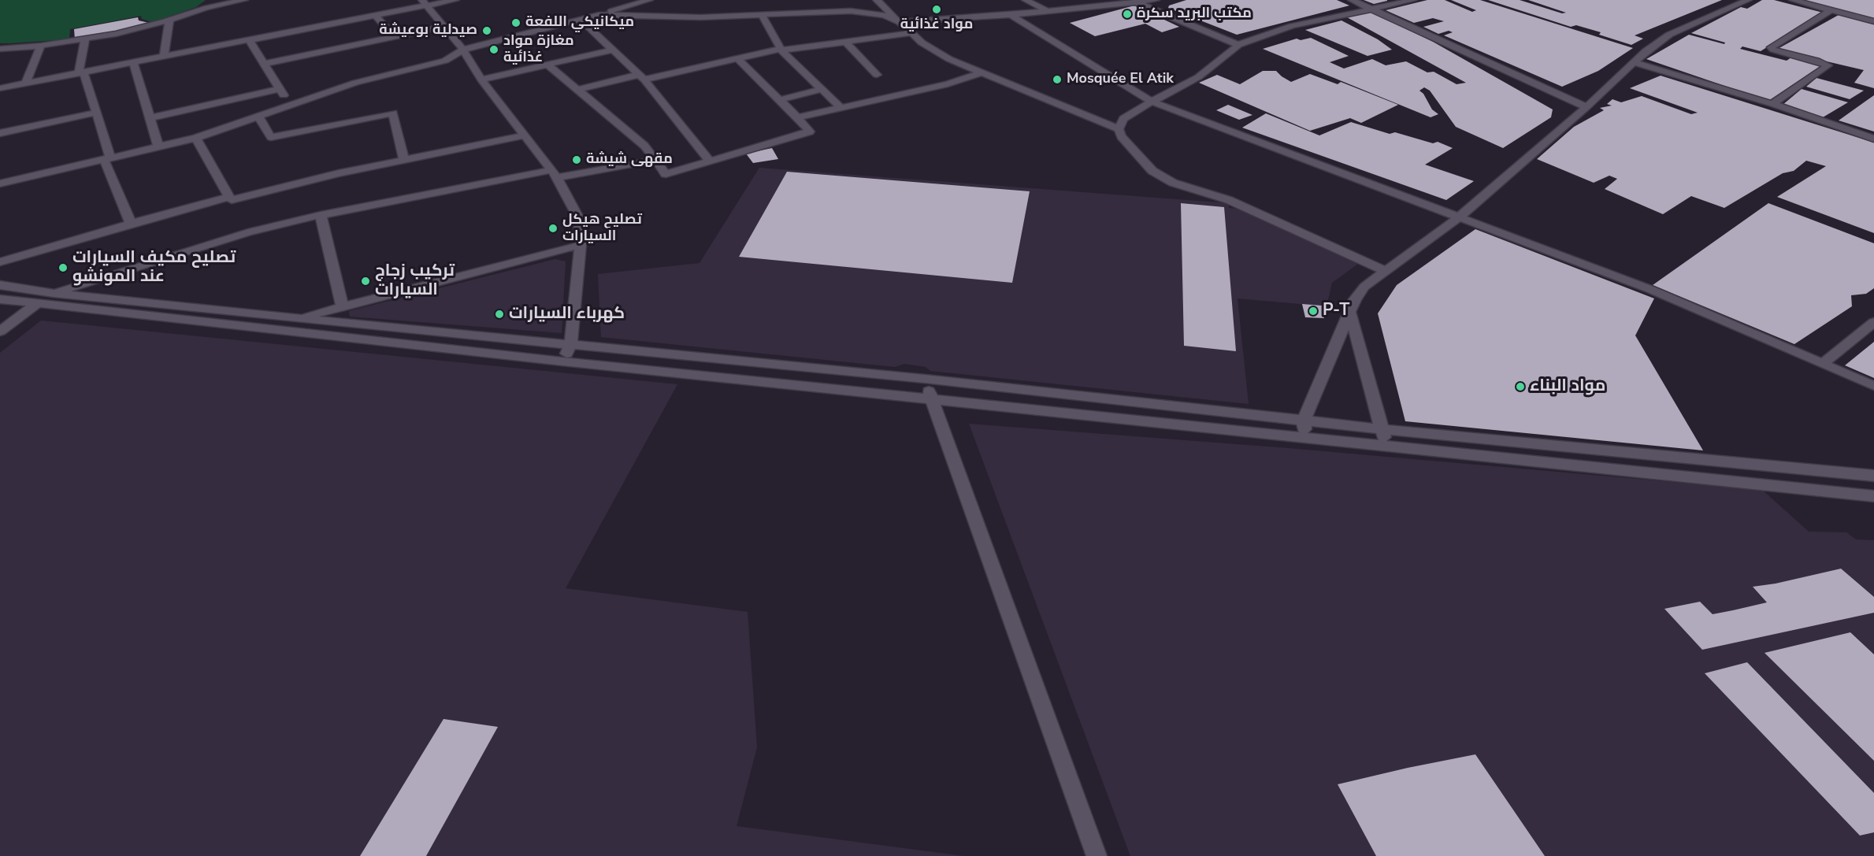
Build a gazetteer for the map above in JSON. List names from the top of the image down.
{
  "places": [
    "مواد غذائية",
    "مكتب البريد سكرة",
    "ميكانيكي اللفعة",
    "صيدلية بوعيشة",
    "مغازة مواد غذائية",
    "Mosquée El Atik",
    "مقهى شيشة",
    "تصليح هيكل السيارات",
    "تصليح مكيف السيارات عند المونشو",
    "تركيب زجاج السيارات",
    "P-T",
    "كهرباء السيارات",
    "مواد البناء"
  ]
}
